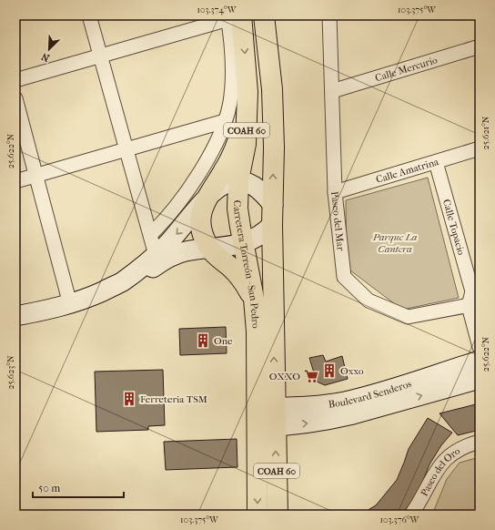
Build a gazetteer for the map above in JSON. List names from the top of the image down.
{
  "streets": {
    "main road": ["COAH 60", "Carretera Torreón - San Pedro", "Boulevard Senderos"],
    "street": [
      "Calle Mercurio",
      "Calle Amatrina",
      "Paseo del Mar",
      "Calle Topacio",
      "Paseo del Oro"
    ]
  },
  "crossings": [
    ["Calle Mercurio", "Paseo del Mar"],
    ["Calle Amatrina", "Paseo del Mar"],
    ["Calle Amatrina", "Calle Topacio"],
    ["Paseo del Mar", "Calle Topacio"],
    ["Carretera Torreón - San Pedro", "Boulevard Senderos"]
  ],
  "parks": ["Parque La Cantera"],
  "places": {
    "building": ["One", "Oxxo", "Ferreteria TSM"],
    "supermarket": ["OXXO"]
  },
  "scale_bar": "50 m",
  "north": "bottom left",
  "coordinates": [
    "103.374°W",
    "103.375°W",
    "25.621°N",
    "25.622°N",
    "25.623°N",
    "103.376°W"
  ]
}
